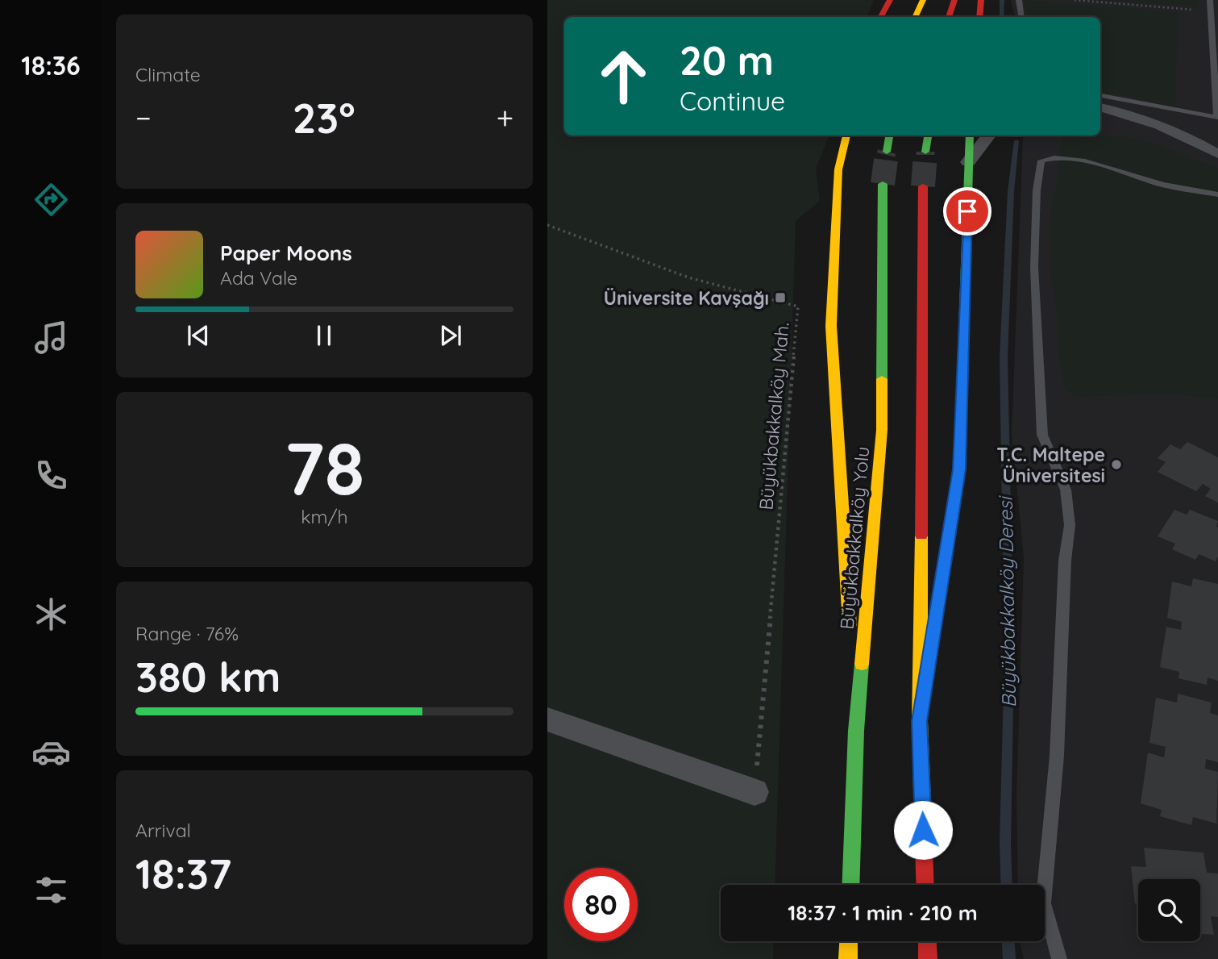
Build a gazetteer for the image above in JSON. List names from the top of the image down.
{
  "streets": {
    "highway": ["Büyükbakkalköy Yolu"],
    "path": ["Büyükbakkalköy Mah."]
  },
  "water": ["Büyükbakkalköy Deresi"],
  "places": {
    "transit": ["Üniversite Kavşağı"],
    "other": ["T.C. Maltepe Üniversitesi"]
  },
  "page": {
    "tabs": "18:36",
    "tile": [
      "Climate",
      ["78", "km/h"],
      ["Range · 76%", "380 km"],
      ["Arrival", "18:37"]
    ],
    "turn": ["20 m", "Continue"],
    "heat": ["−", "23°", "+"],
    "song": ["Paper Moons", "Ada Vale"],
    "limit": "80",
    "trip": "18:37 · 1 min · 210 m"
  }
}
